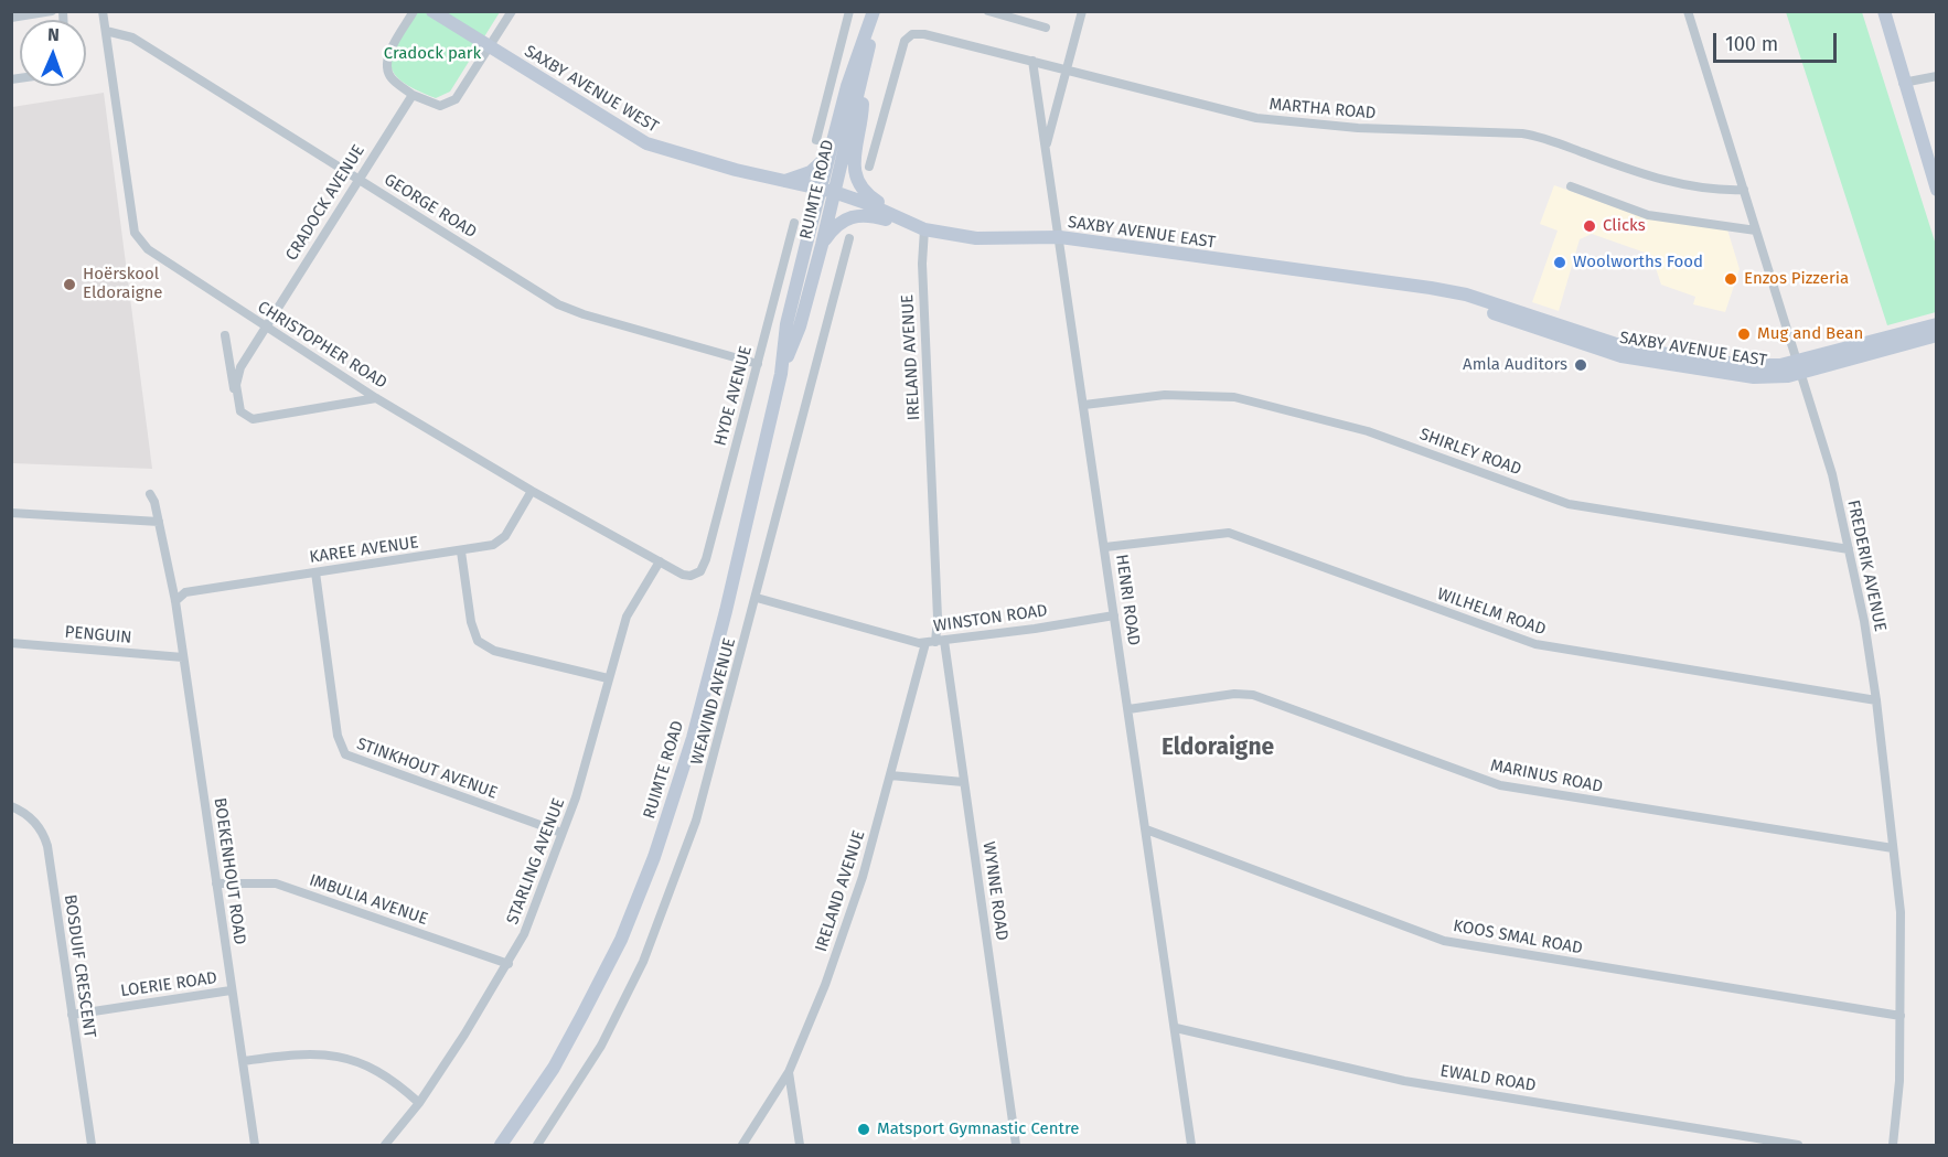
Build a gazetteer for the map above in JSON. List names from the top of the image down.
{
  "streets": {
    "main road": ["SAXBY AVENUE WEST", "RUIMTE ROAD", "SAXBY AVENUE EAST"],
    "street": [
      "MARTHA ROAD",
      "CRADOCK AVENUE",
      "GEORGE ROAD",
      "CHRISTOPHER ROAD",
      "IRELAND AVENUE",
      "HYDE AVENUE",
      "SHIRLEY ROAD",
      "KAREE AVENUE",
      "FREDERIK AVENUE",
      "HENRI ROAD",
      "WILHELM ROAD",
      "WINSTON ROAD",
      "PENGUIN",
      "WEAVIND AVENUE",
      "STINKHOUT AVENUE",
      "MARINUS ROAD",
      "STARLING AVENUE",
      "BOEKENHOUT ROAD",
      "WYNNE ROAD",
      "IMBULIA AVENUE",
      "KOOS SMAL ROAD",
      "BOSDUIF CRESCENT",
      "LOERIE ROAD",
      "EWALD ROAD"
    ]
  },
  "crossings": [
    ["SAXBY AVENUE WEST", "RUIMTE ROAD"],
    ["SAXBY AVENUE WEST", "SAXBY AVENUE EAST"],
    ["MARTHA ROAD", "FREDERIK AVENUE"],
    ["MARTHA ROAD", "HENRI ROAD"],
    ["RUIMTE ROAD", "SAXBY AVENUE EAST"],
    ["CRADOCK AVENUE", "GEORGE ROAD"],
    ["CRADOCK AVENUE", "CHRISTOPHER ROAD"],
    ["GEORGE ROAD", "CHRISTOPHER ROAD"],
    ["GEORGE ROAD", "HYDE AVENUE"],
    ["SAXBY AVENUE EAST", "IRELAND AVENUE"],
    ["SAXBY AVENUE EAST", "FREDERIK AVENUE"],
    ["SAXBY AVENUE EAST", "HENRI ROAD"],
    ["CHRISTOPHER ROAD", "HYDE AVENUE"],
    ["CHRISTOPHER ROAD", "KAREE AVENUE"],
    ["CHRISTOPHER ROAD", "STARLING AVENUE"],
    ["IRELAND AVENUE", "WINSTON ROAD"],
    ["IRELAND AVENUE", "WYNNE ROAD"],
    ["SHIRLEY ROAD", "FREDERIK AVENUE"],
    ["SHIRLEY ROAD", "HENRI ROAD"],
    ["KAREE AVENUE", "STINKHOUT AVENUE"],
    ["KAREE AVENUE", "BOEKENHOUT ROAD"],
    ["FREDERIK AVENUE", "WILHELM ROAD"],
    ["FREDERIK AVENUE", "MARINUS ROAD"],
    ["FREDERIK AVENUE", "KOOS SMAL ROAD"],
    ["HENRI ROAD", "WILHELM ROAD"],
    ["HENRI ROAD", "WINSTON ROAD"],
    ["HENRI ROAD", "MARINUS ROAD"],
    ["HENRI ROAD", "KOOS SMAL ROAD"],
    ["HENRI ROAD", "EWALD ROAD"],
    ["WINSTON ROAD", "WEAVIND AVENUE"],
    ["WINSTON ROAD", "WYNNE ROAD"],
    ["PENGUIN", "BOEKENHOUT ROAD"],
    ["STINKHOUT AVENUE", "STARLING AVENUE"],
    ["STARLING AVENUE", "IMBULIA AVENUE"],
    ["BOEKENHOUT ROAD", "IMBULIA AVENUE"],
    ["BOEKENHOUT ROAD", "LOERIE ROAD"],
    ["BOSDUIF CRESCENT", "LOERIE ROAD"]
  ],
  "districts": ["Eldoraigne"],
  "parks": ["Cradock park"],
  "places": [
    "Clicks",
    "Woolworths Food",
    "Enzos Pizzeria",
    "Hoërskool Eldoraigne",
    "Mug and Bean",
    "Amla Auditors",
    "Matsport Gymnastic Centre"
  ],
  "scale_bar": "100 m",
  "north": "top"
}
